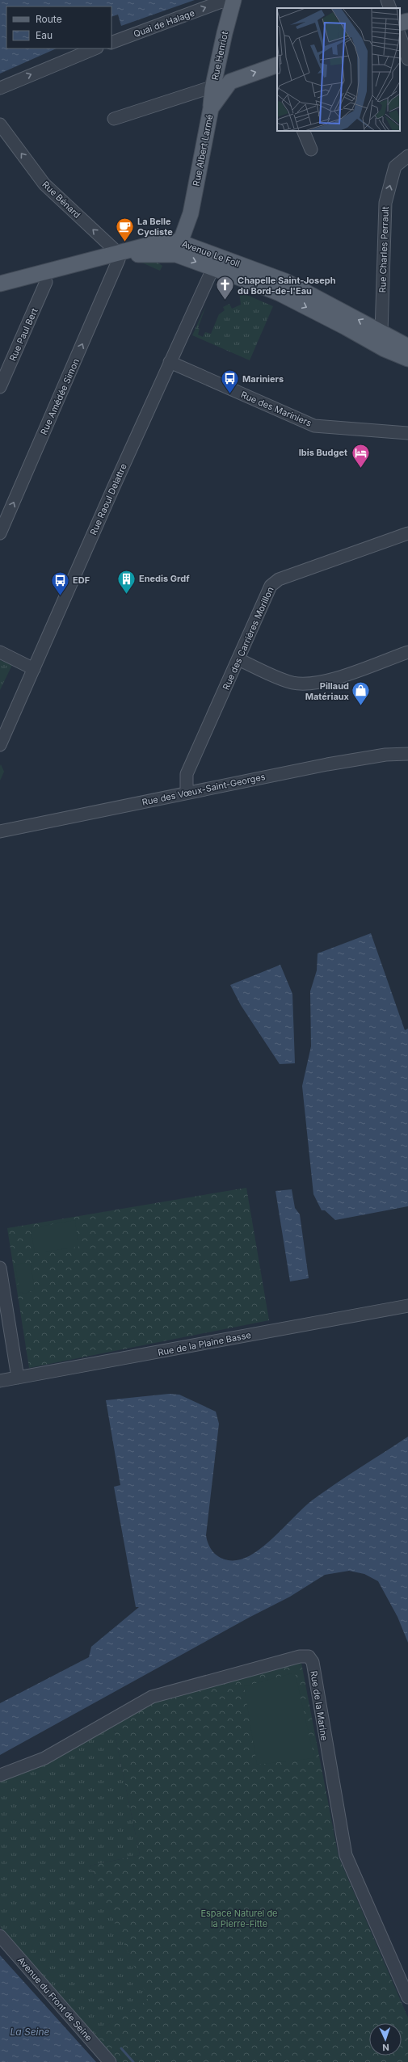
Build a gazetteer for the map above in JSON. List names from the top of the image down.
{
  "streets": {
    "main road": ["Rue Henriot", "Rue Albert Larmé", "Avenue Le Foll"],
    "street": [
      "Quai de Halage",
      "Rue Bénard",
      "Rue Charles Perrault",
      "Rue Paul Bert",
      "Rue Amédée Simon",
      "Rue des Mariniers",
      "Rue Raoul Delattre",
      "Rue des Carrières Morillon",
      "Rue des Vœux-Saint-Georges",
      "Rue de la Plaine Basse",
      "Rue de la Marine",
      "Avenue du Front de Seine"
    ]
  },
  "crossings": [
    ["Quai de Halage", "Rue Henriot"],
    ["Rue Henriot", "Rue Albert Larmé"],
    ["Rue Albert Larmé", "Avenue Le Foll"],
    ["Rue Bénard", "Avenue Le Foll"],
    ["Rue Bénard", "Rue Amédée Simon"],
    ["Rue Charles Perrault", "Avenue Le Foll"],
    ["Avenue Le Foll", "Rue Paul Bert"],
    ["Avenue Le Foll", "Rue Amédée Simon"],
    ["Avenue Le Foll", "Rue Raoul Delattre"],
    ["Rue des Mariniers", "Rue Raoul Delattre"],
    ["Rue des Carrières Morillon", "Rue des Vœux-Saint-Georges"]
  ],
  "one_way": ["Rue Bénard", "Rue Charles Perrault", "Rue Amédée Simon"],
  "water": ["La Seine"],
  "parks": ["Espace Naturel de la Pierre-Fitte"],
  "places": {
    "cafe": ["La Belle Cycliste"],
    "church": ["Chapelle Saint-Joseph du Bord-de-l'Eau"],
    "bus stop": ["Mariniers", "EDF"],
    "hotel": ["Ibis Budget"],
    "building": ["Enedis Grdf"],
    "shop": ["Pillaud Matériaux"]
  },
  "legend": ["Route", "Eau"],
  "north": "bottom"
}
